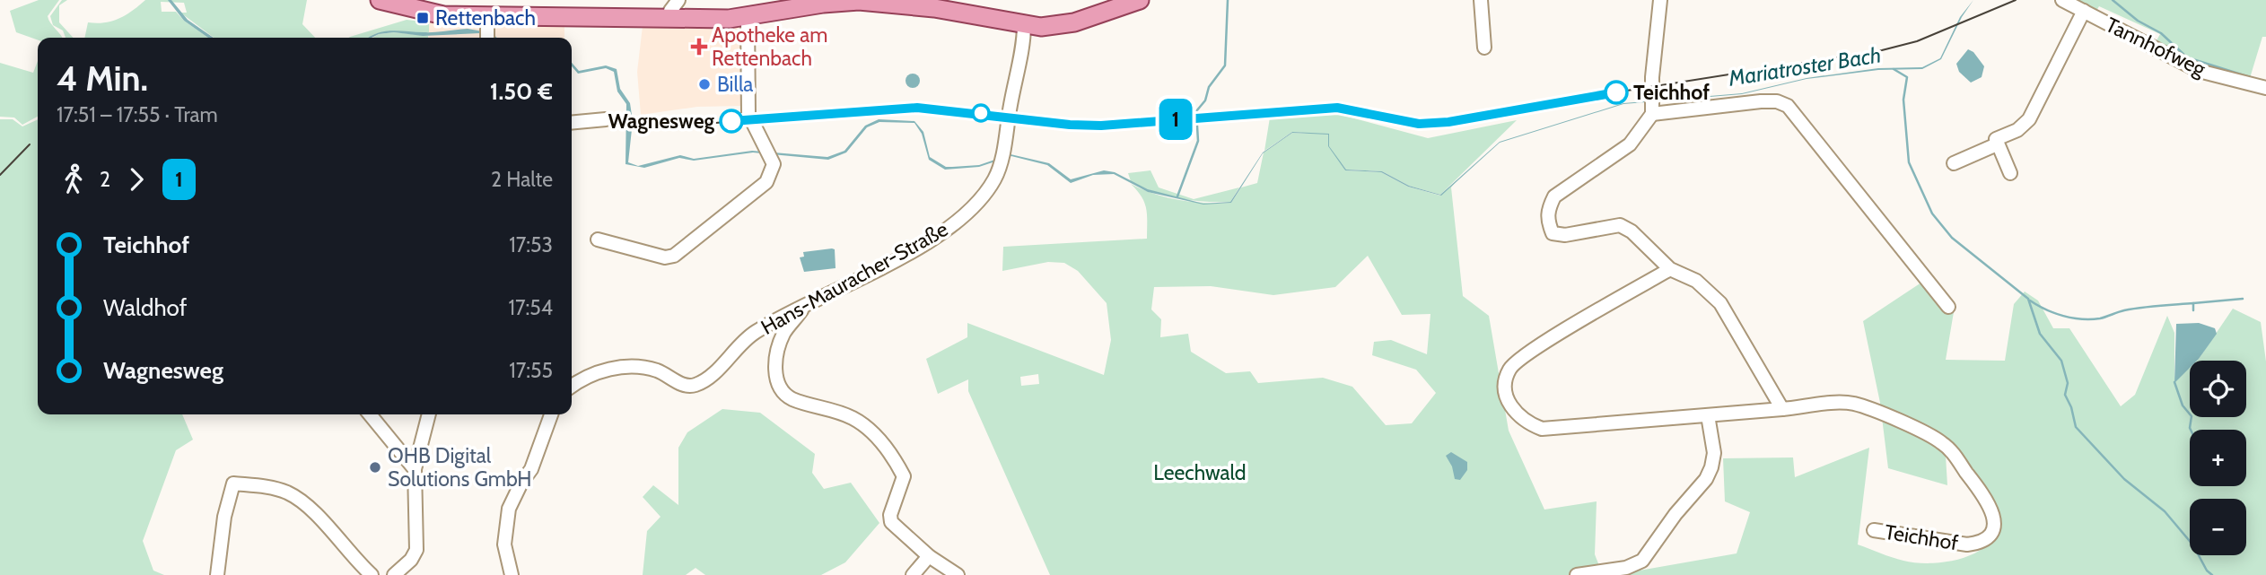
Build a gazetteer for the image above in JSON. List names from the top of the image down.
{
  "streets": {
    "street": ["Tannhofweg", "Hans-Mauracher-Straße", "Teichhof"]
  },
  "water": ["Mariatroster Bach"],
  "parks": ["Leechwald"],
  "places": {
    "transit": ["Rettenbach"],
    "health": ["Apotheke am Rettenbach"],
    "other": [
      "Billa",
      "Teichhof",
      "Wagnesweg",
      "OHB Digital Solutions GmbH"
    ]
  },
  "lines": ["tram line 1"],
  "page": {
    "on_map": "1",
    "heading": ["4 Min.", "17:51 – 17:55 · Tram", "1.50 €"],
    "legs": ["2", "1", "2 Halte"],
    "list": [
      {
        "name": "Teichhof",
        "value": "17:53"
      },
      {
        "name": "Waldhof",
        "value": "17:54"
      },
      {
        "name": "Wagnesweg",
        "value": "17:55"
      }
    ],
    "map_buttons": ["+", "−"]
  }
}
